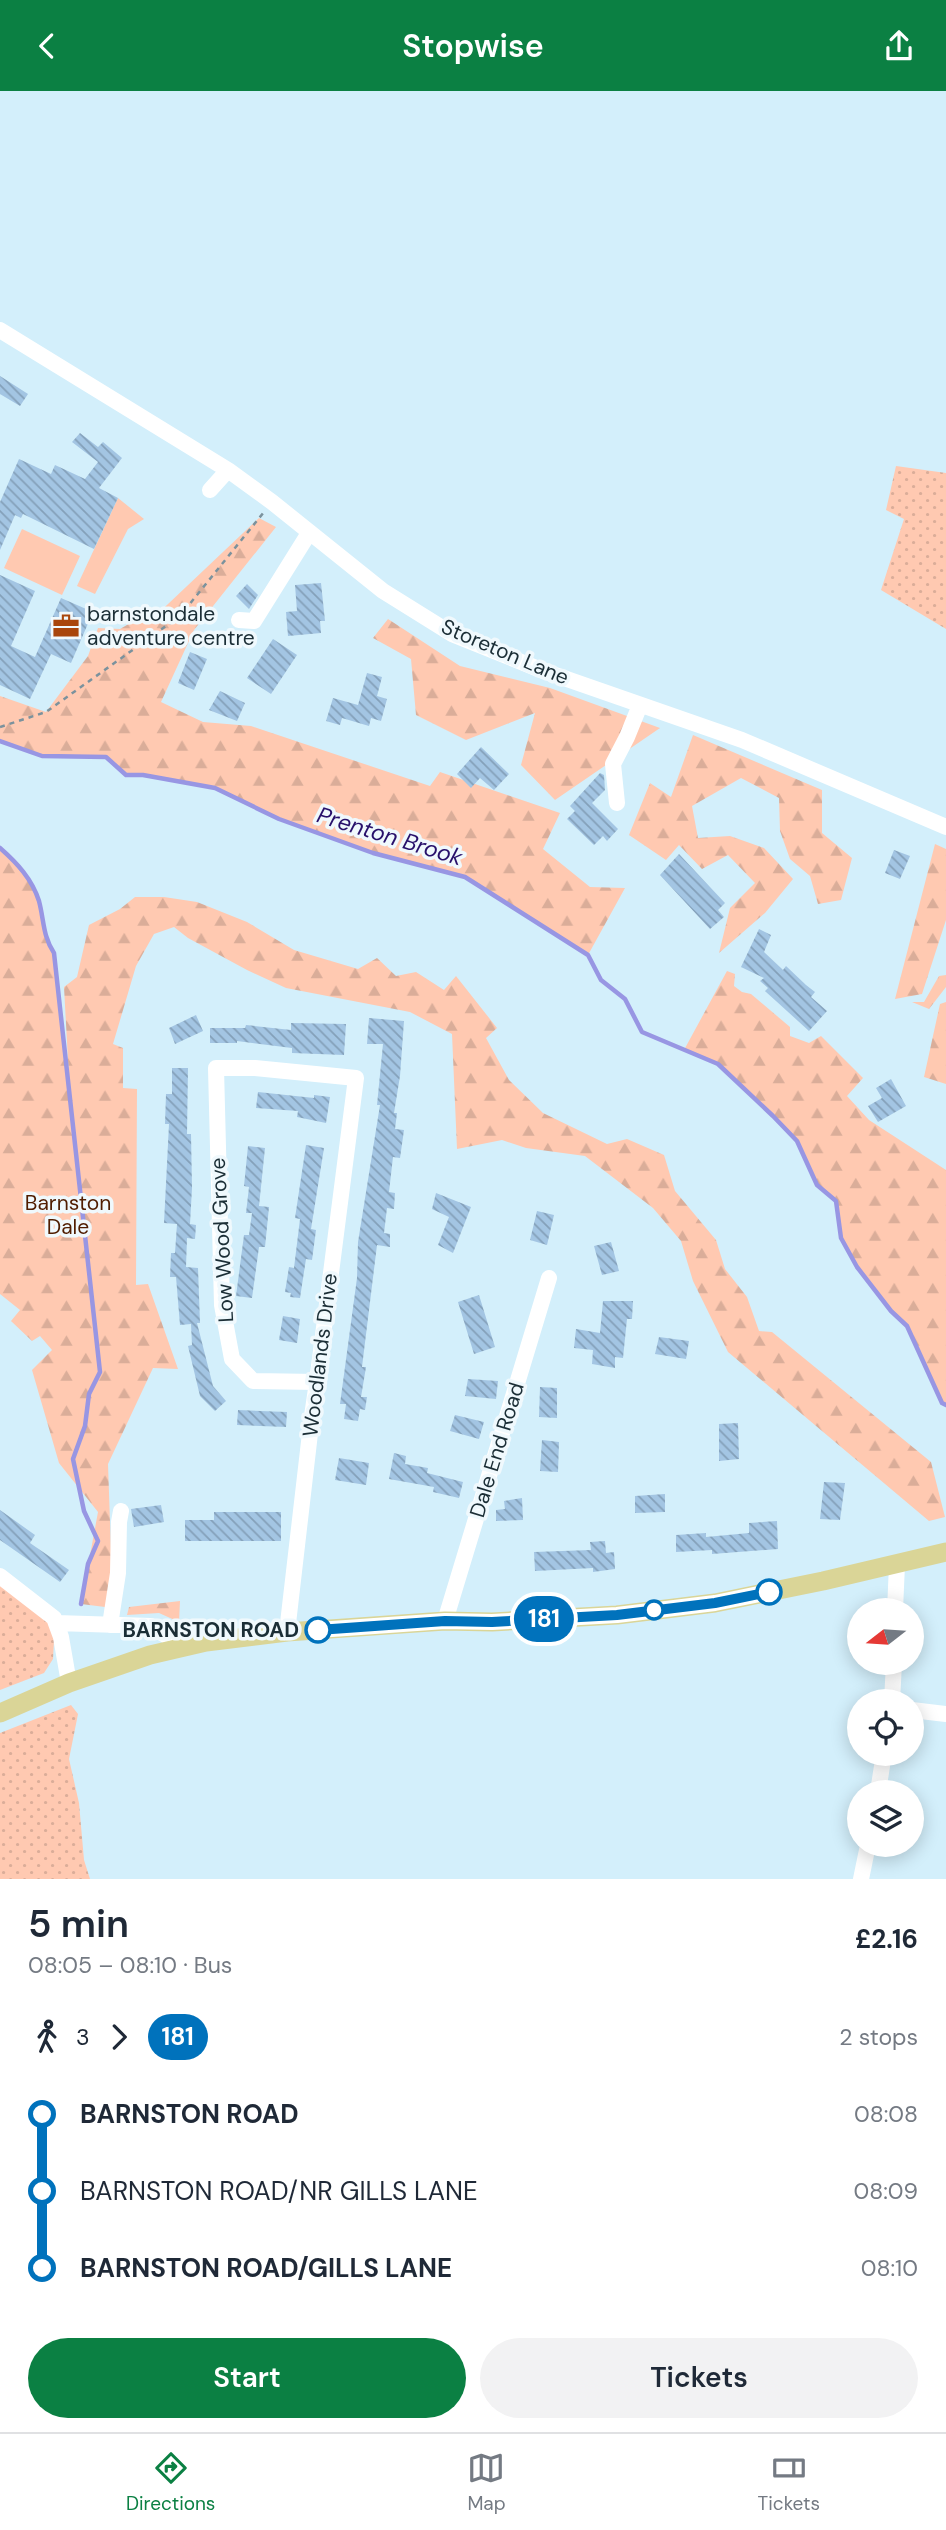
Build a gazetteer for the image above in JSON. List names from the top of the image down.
{
  "streets": {
    "street": [
      "Storeton Lane",
      "Low Wood Grove",
      "Woodlands Drive",
      "Dale End Road"
    ]
  },
  "crossings": [
    ["Low Wood Grove", "Woodlands Drive"]
  ],
  "water": ["Prenton Brook"],
  "parks": ["Barnston Dale"],
  "places": {
    "office": ["barnstondale adventure centre"],
    "other": ["BARNSTON ROAD"]
  },
  "lines": ["bus line 181"],
  "north": "left",
  "page": {
    "header": "Stopwise",
    "on_map": "181",
    "heading": ["5 min", "08:05 – 08:10 · Bus", "£2.16"],
    "legs": ["3", "181", "2 stops"],
    "list": [
      {
        "name": "BARNSTON ROAD",
        "value": "08:08"
      },
      {
        "name": "BARNSTON ROAD/NR GILLS LANE",
        "value": "08:09"
      },
      {
        "name": "BARNSTON ROAD/GILLS LANE",
        "value": "08:10"
      }
    ],
    "buttons": ["Start", "Tickets"],
    "tabs": ["Directions", "Map", "Tickets"]
  }
}
